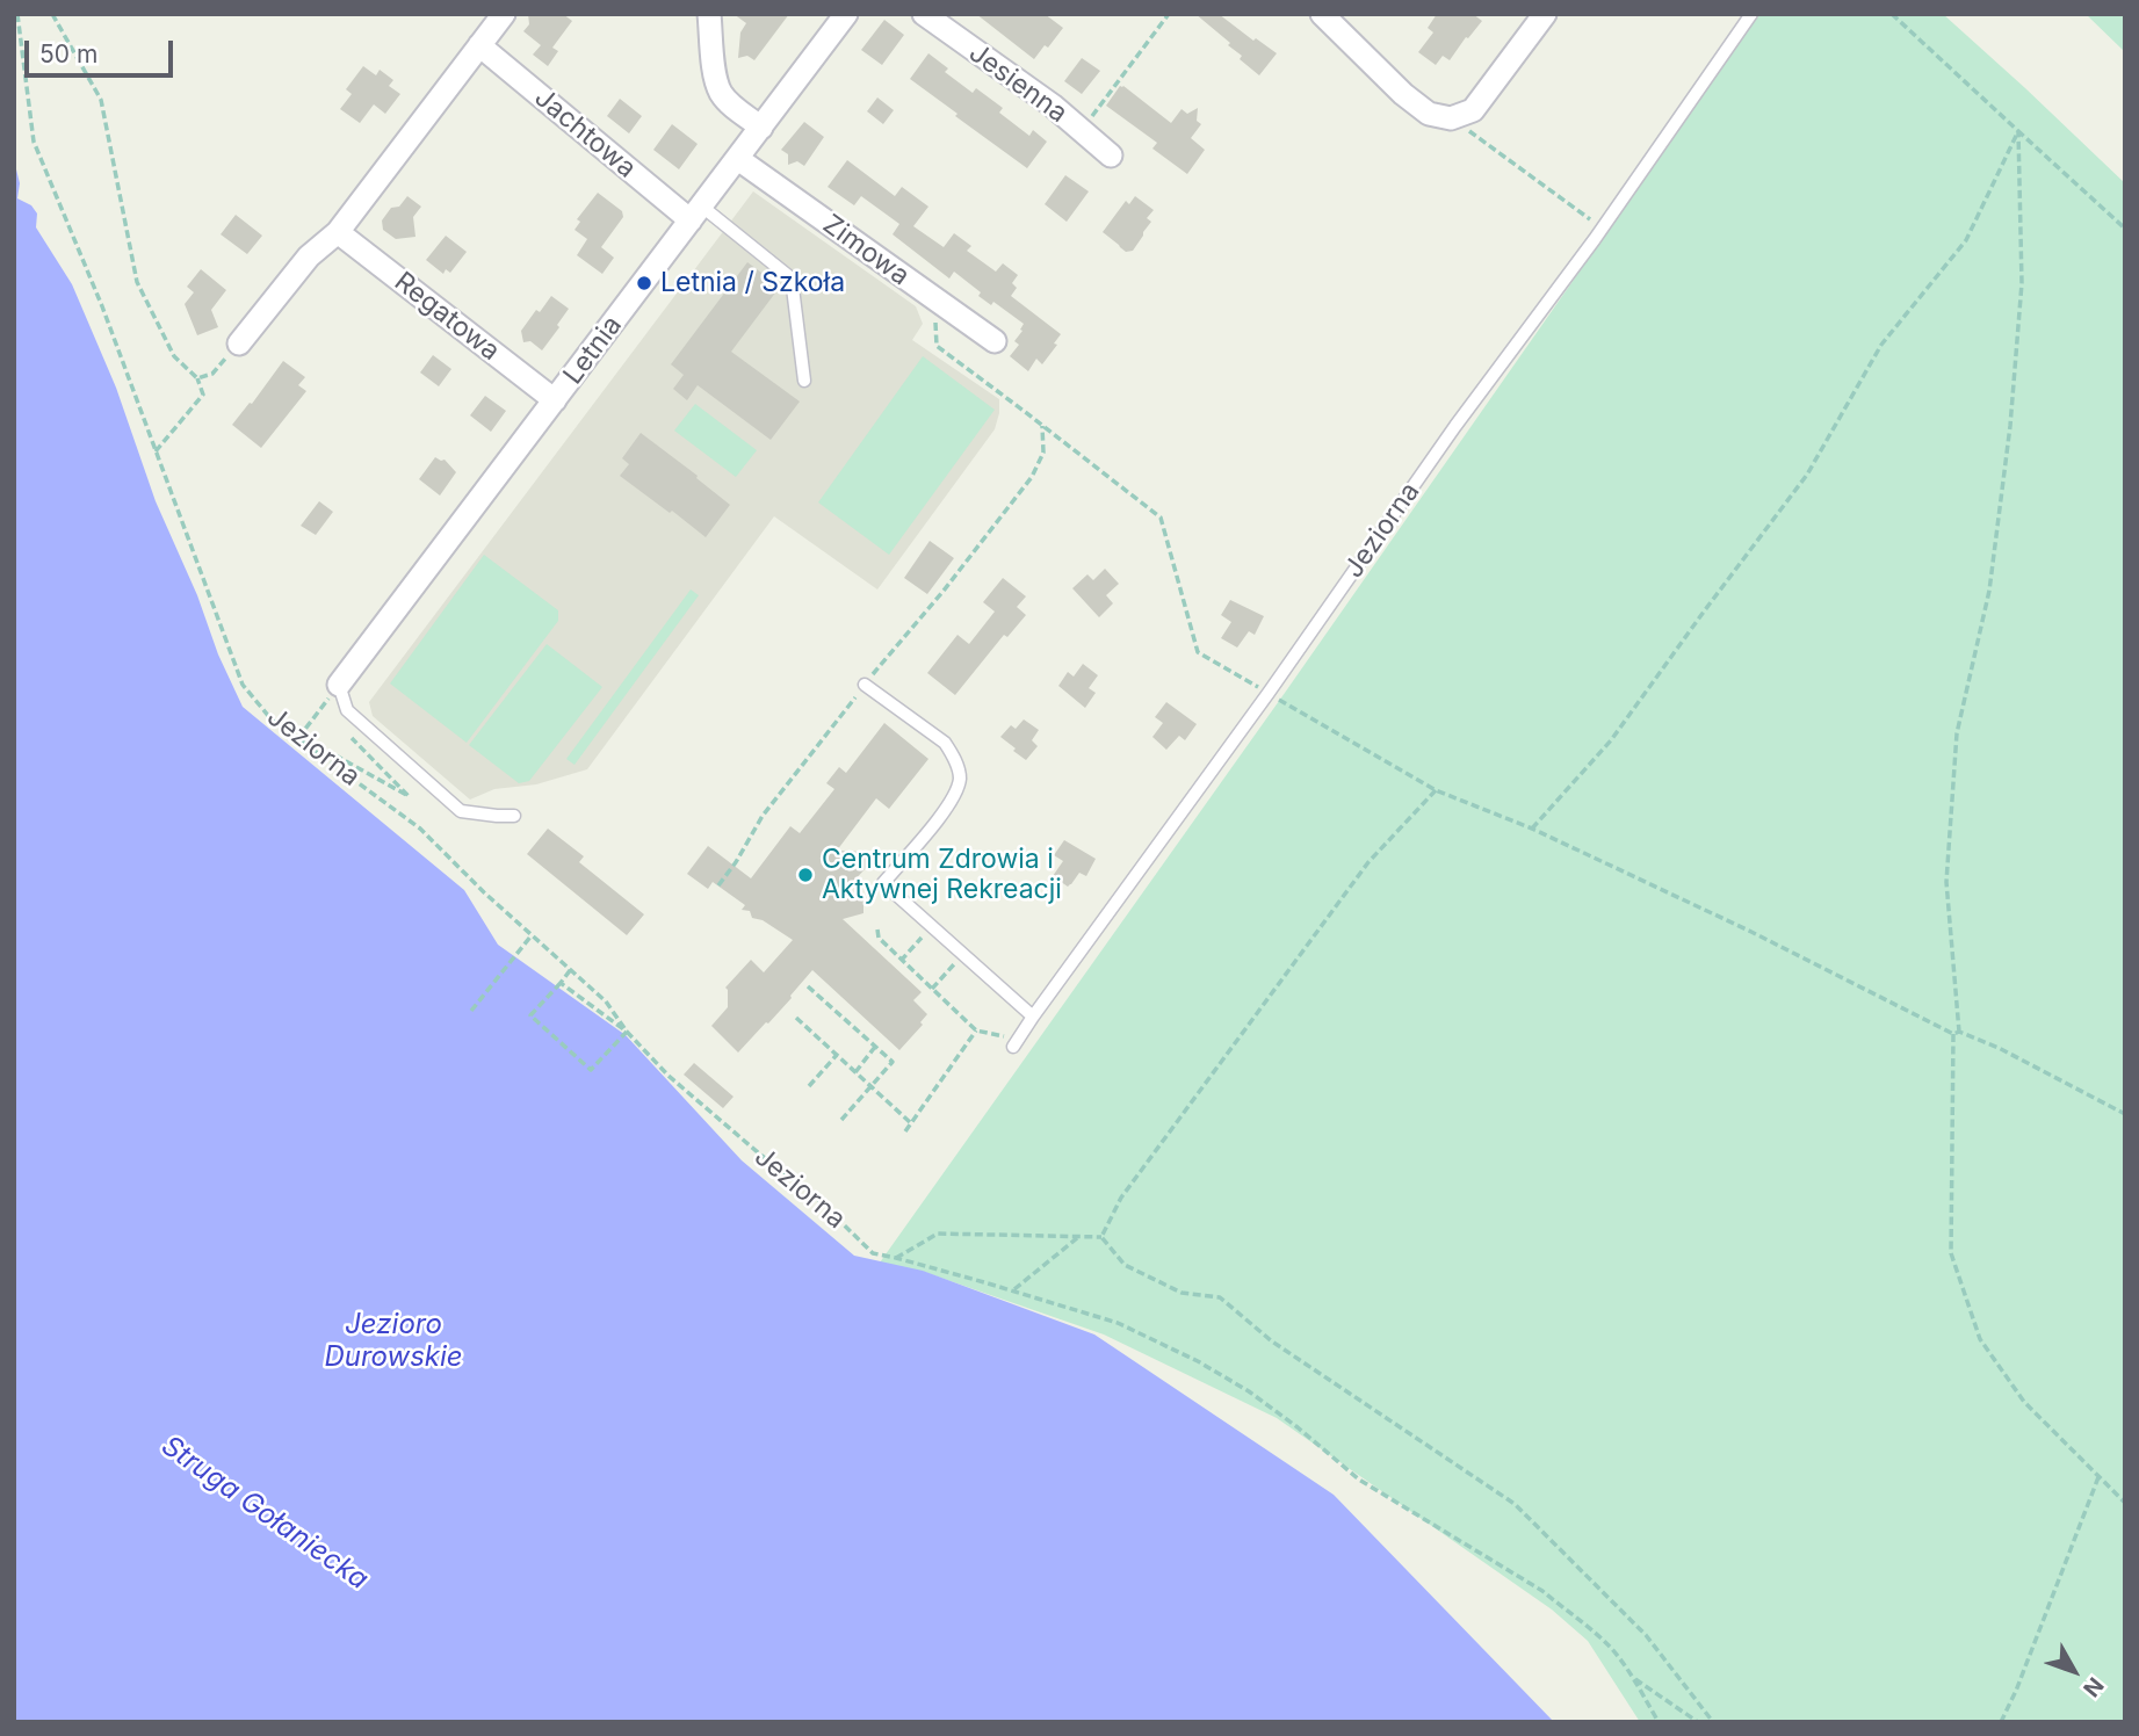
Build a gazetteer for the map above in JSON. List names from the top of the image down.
{
  "streets": {
    "street": [
      "Jesienna",
      "Jachtowa",
      "Zimowa",
      "Regatowa",
      "Letnia"
    ],
    "lane": ["Jeziorna"]
  },
  "crossings": [
    ["Jachtowa", "Letnia"],
    ["Zimowa", "Letnia"],
    ["Regatowa", "Letnia"]
  ],
  "water": ["Jezioro Durowskie", "Struga Gołaniecka"],
  "places": ["Letnia / Szkoła", "Centrum Zdrowia i Aktywnej Rekreacji"],
  "scale_bar": "50 m",
  "north": "bottom right"
}
